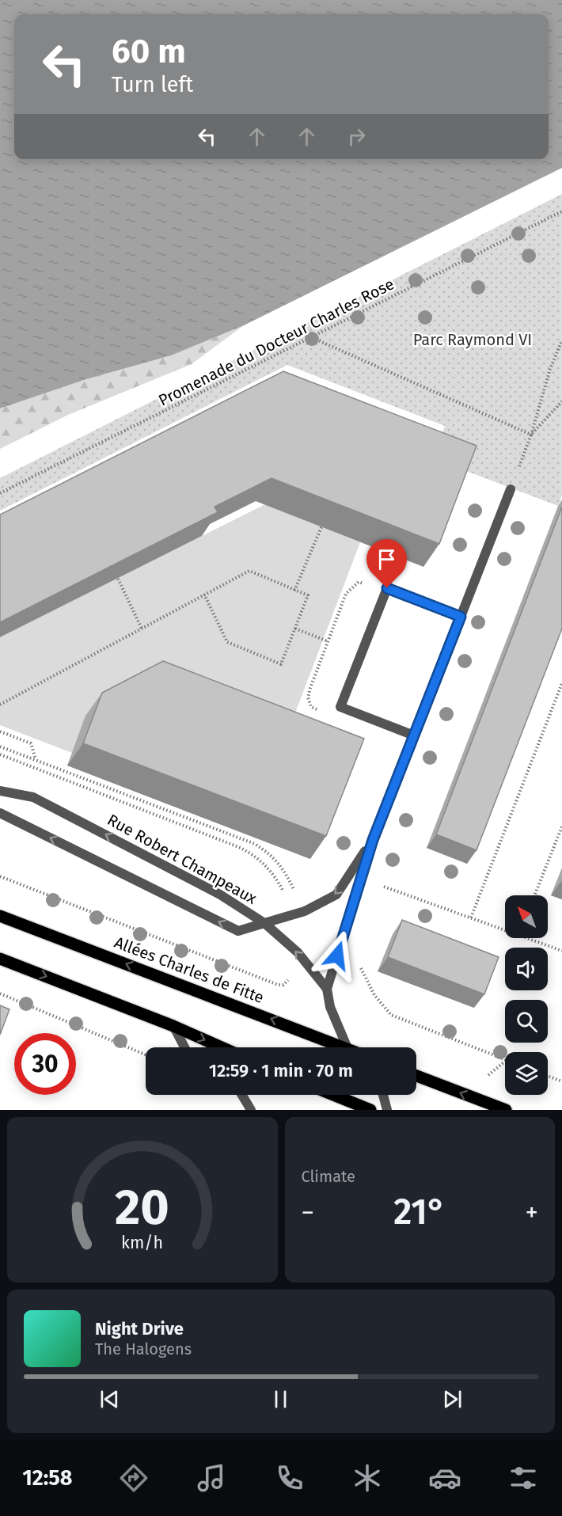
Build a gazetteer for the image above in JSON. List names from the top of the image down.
{
  "streets": {
    "main road": ["Allées Charles de Fitte"],
    "street": ["Rue Robert Champeaux"],
    "path": ["Promenade du Docteur Charles Rose"]
  },
  "parks": ["Parc Raymond VI"],
  "north": "top left",
  "page": {
    "turn": ["60 m", "Turn left"],
    "limit": "30",
    "trip": "12:59 · 1 min · 70 m",
    "tile": "Climate",
    "heat": ["−", "21°", "+"],
    "song": ["Night Drive", "The Halogens"],
    "tabs": "12:58",
    "gauge": ["20", "km/h"]
  }
}
